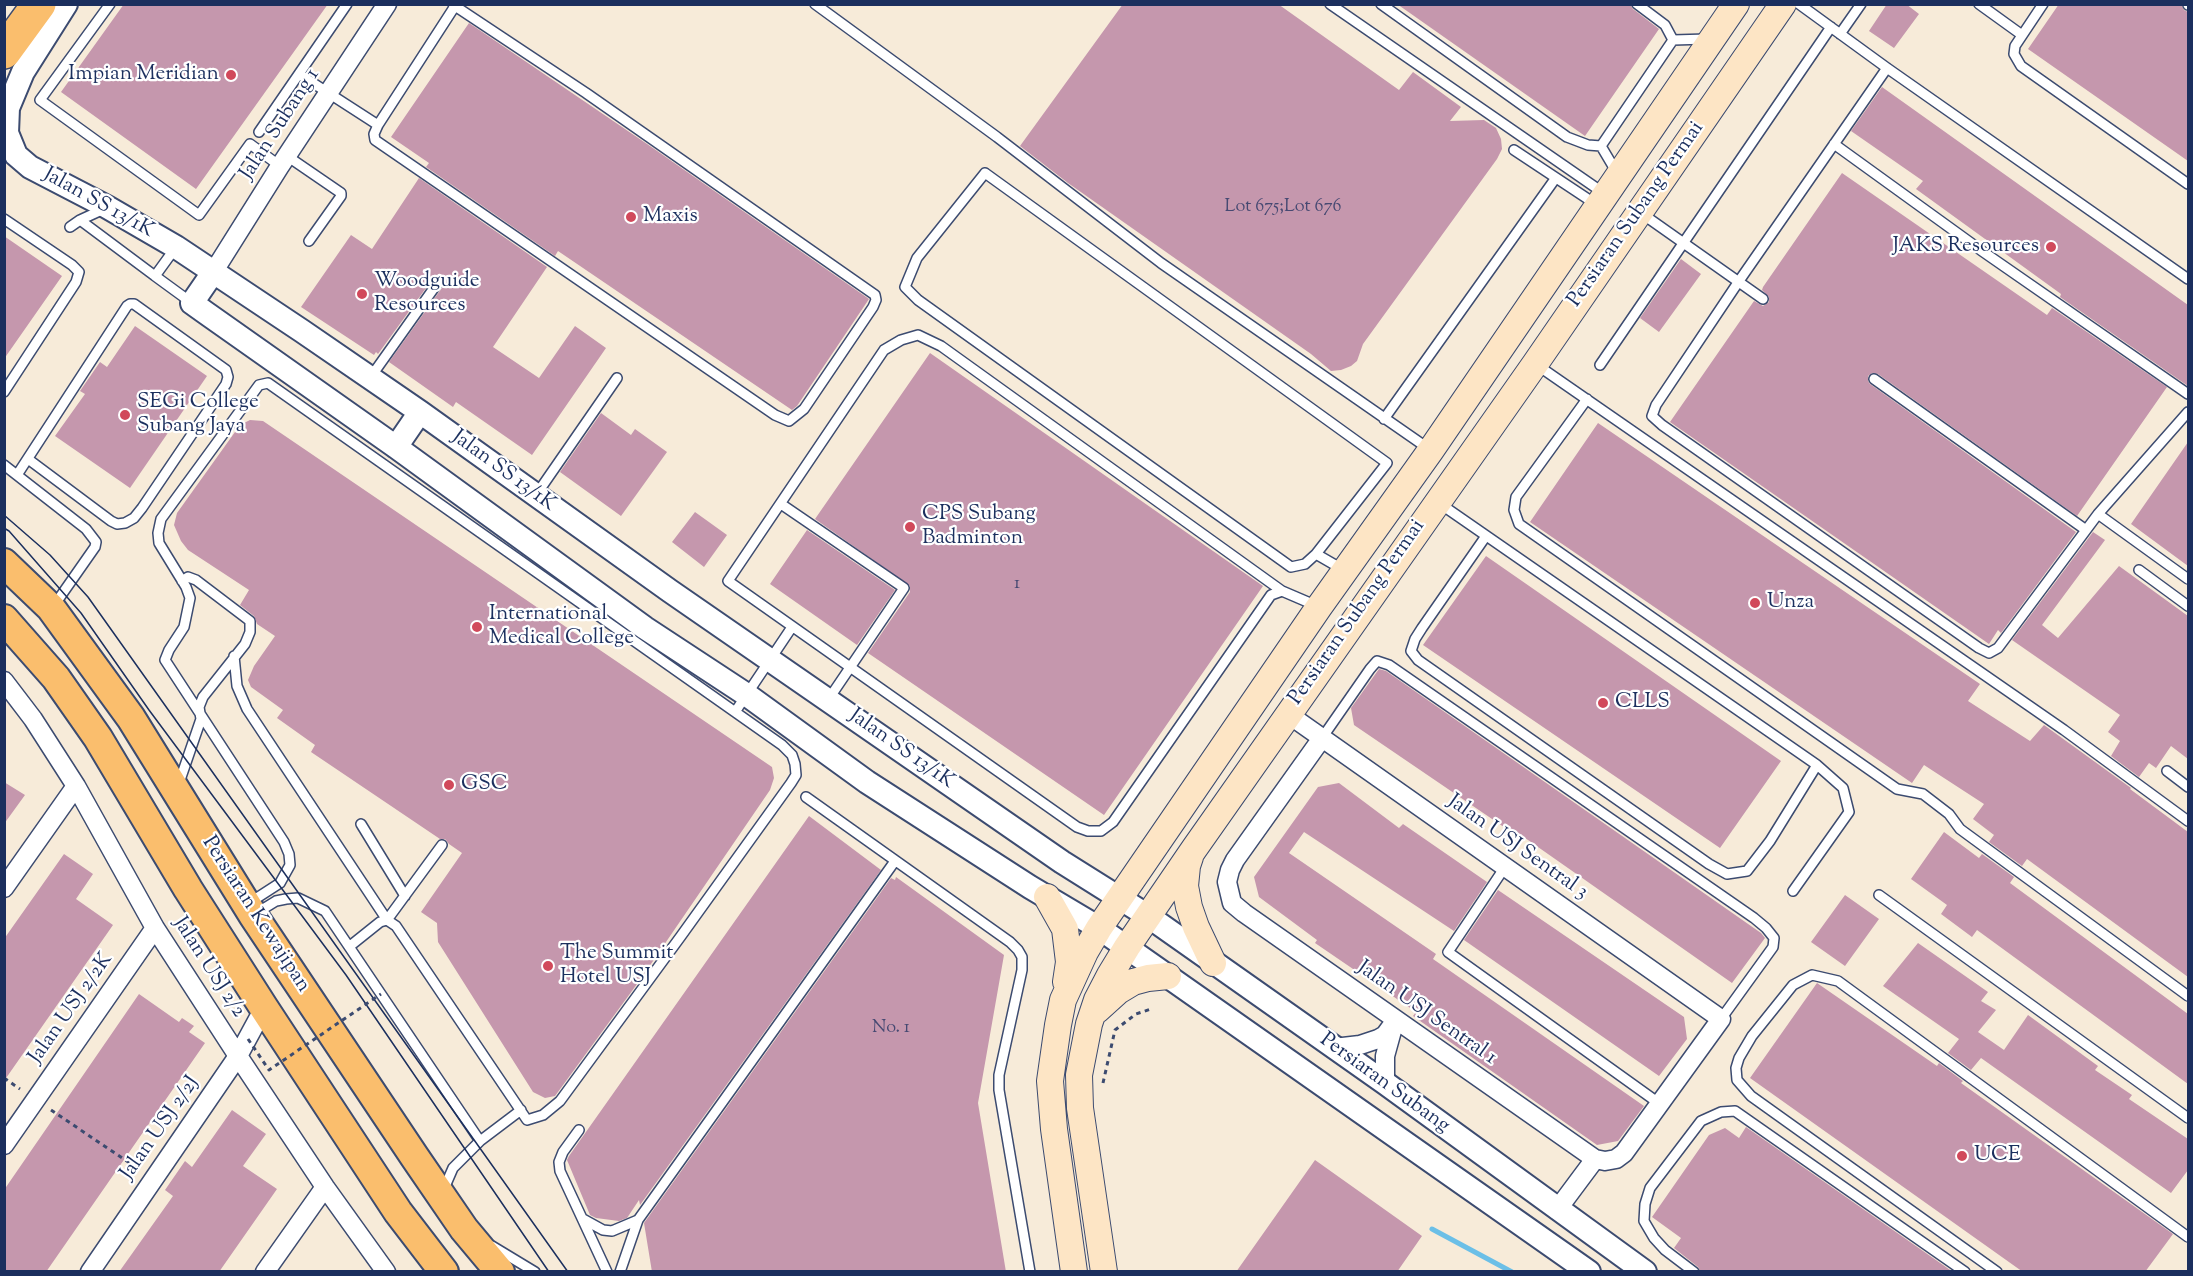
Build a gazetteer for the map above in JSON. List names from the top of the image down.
{
  "streets": {
    "main road": ["Persiaran Subang Permai", "Persiaran Kewajipan"],
    "street": [
      "Jalan Subang 1",
      "Jalan SS 13/1K",
      "Jalan USJ Sentral 3",
      "Jalan USJ 2/2",
      "Jalan USJ 2/2K",
      "Jalan USJ Sentral 1",
      "Persiaran Subang",
      "Jalan USJ 2/2J"
    ]
  },
  "crossings": [
    ["Jalan Subang 1", "Jalan SS 13/1K"],
    ["Jalan SS 13/1K", "Persiaran Subang Permai"],
    ["Jalan SS 13/1K", "Persiaran Subang"],
    ["Persiaran Subang Permai", "Jalan USJ Sentral 3"],
    ["Persiaran Subang Permai", "Persiaran Subang"],
    ["Jalan USJ Sentral 3", "Jalan USJ Sentral 1"],
    ["Persiaran Kewajipan", "Jalan USJ 2/2J"],
    ["Jalan USJ 2/2", "Jalan USJ 2/2K"],
    ["Jalan USJ 2/2", "Jalan USJ 2/2J"]
  ],
  "places": [
    "Impian Meridian",
    "Maxis",
    "JAKS Resources",
    "Woodguide Resources",
    "SEGi College Subang Jaya",
    "CPS Subang Badminton",
    "Unza",
    "International Medical College",
    "CLLS",
    "GSC",
    "The Summit Hotel USJ",
    "UCE"
  ],
  "house_numbers": ["Lot 675;Lot 676", "1", "No. 1"]
}
